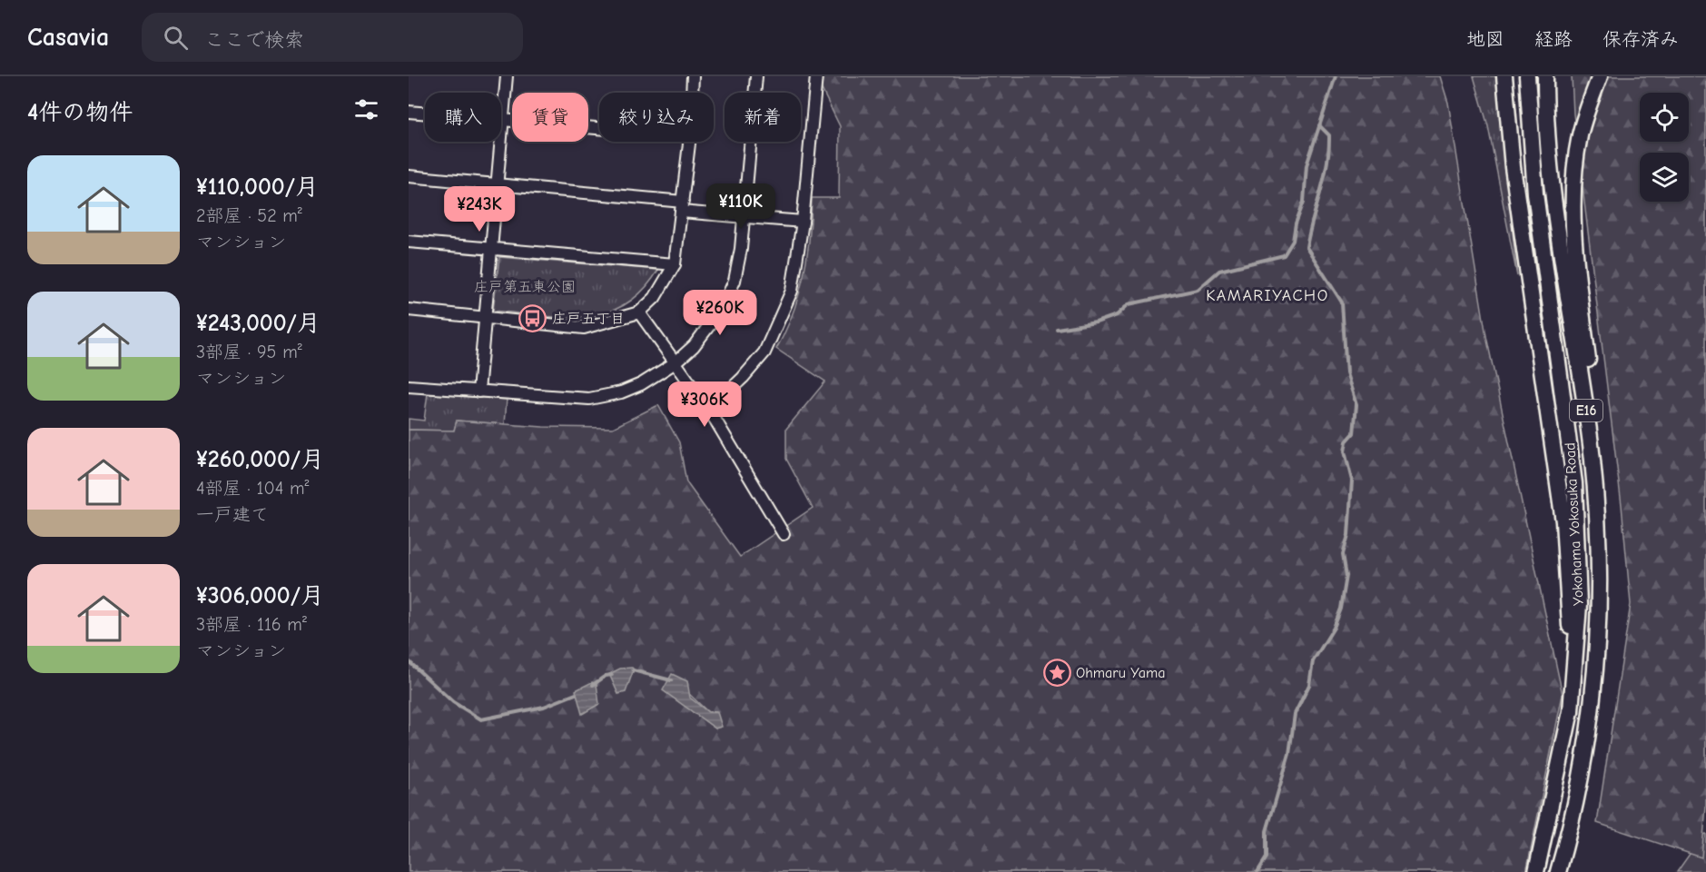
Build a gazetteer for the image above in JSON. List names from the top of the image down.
{
  "streets": {
    "highway": ["E16", "Yokohama Yokosuka Road"]
  },
  "crossings": [
    ["E16", "Yokohama Yokosuka Road"]
  ],
  "districts": ["KAMARIYACHO"],
  "parks": ["庄戸第五東公園"],
  "places": {
    "bus stop": ["庄戸五丁目"],
    "place": ["Ohmaru Yama"]
  },
  "page": {
    "header": "Casavia",
    "search": "ここで検索",
    "nav": ["地図", "経路", "保存済み"],
    "heading": "4件の物件",
    "chip": [
      "購入",
      "賃貸",
      "絞り込み",
      "新着"
    ],
    "list": [
      {
        "name": "¥110,000/月",
        "note": "2部屋 · 52 m² · マンション"
      },
      {
        "name": "¥243,000/月",
        "note": "3部屋 · 95 m² · マンション"
      },
      {
        "name": "¥260,000/月",
        "note": "4部屋 · 104 m² · 一戸建て"
      },
      {
        "name": "¥306,000/月",
        "note": "3部屋 · 116 m² · マンション"
      }
    ],
    "price": [
      "¥110K",
      "¥243K",
      "¥260K",
      "¥306K"
    ]
  }
}
